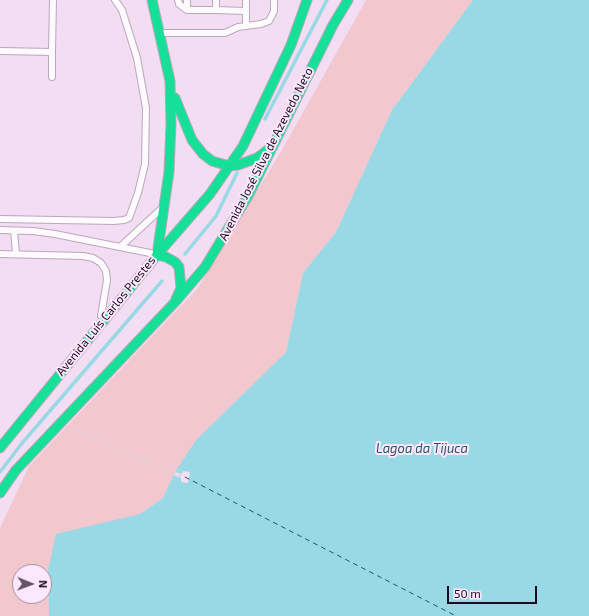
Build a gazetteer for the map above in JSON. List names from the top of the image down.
{
  "streets": {
    "street": ["Avenida José Silva de Azevedo Neto", "Avenida Luís Carlos Prestes"]
  },
  "crossings": [
    ["Avenida José Silva de Azevedo Neto", "Avenida Luís Carlos Prestes"]
  ],
  "water": ["Lagoa da Tijuca"],
  "scale_bar": "50 m",
  "north": "right"
}
